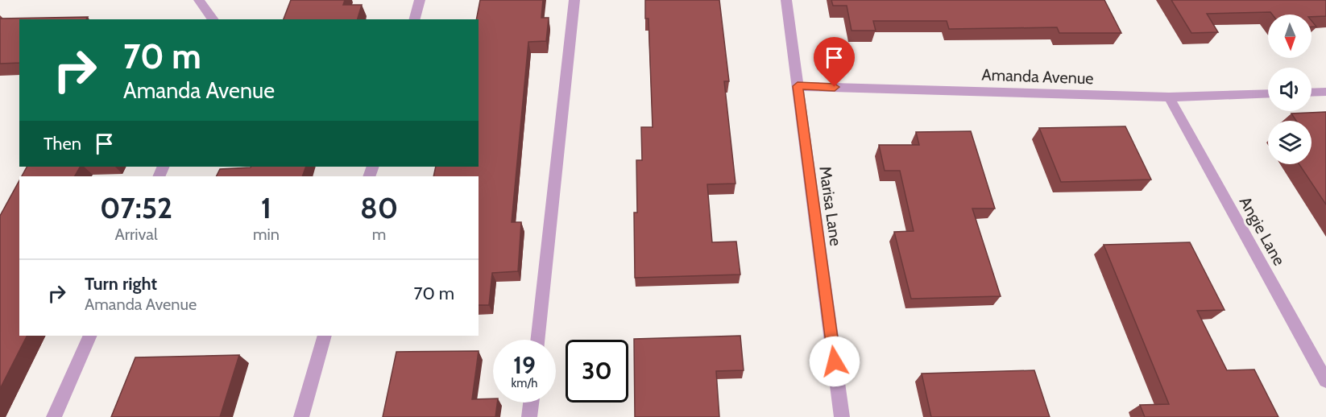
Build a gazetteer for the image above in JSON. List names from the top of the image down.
{
  "streets": {
    "street": ["Amanda Avenue", "Marisa Lane", "Angie Lane"]
  },
  "crossings": [
    ["Amanda Avenue", "Marisa Lane"],
    ["Amanda Avenue", "Angie Lane"]
  ],
  "north": "bottom",
  "page": {
    "turn": ["70 m", "Amanda Avenue"],
    "then": "Then",
    "eta": [
      "07:52",
      "Arrival",
      "1",
      "min",
      "80",
      "m"
    ],
    "list": [
      {
        "name": "Turn right",
        "note": "Amanda Avenue",
        "value": "70 m"
      }
    ],
    "speed": "19 km/h",
    "limit": "30"
  }
}
